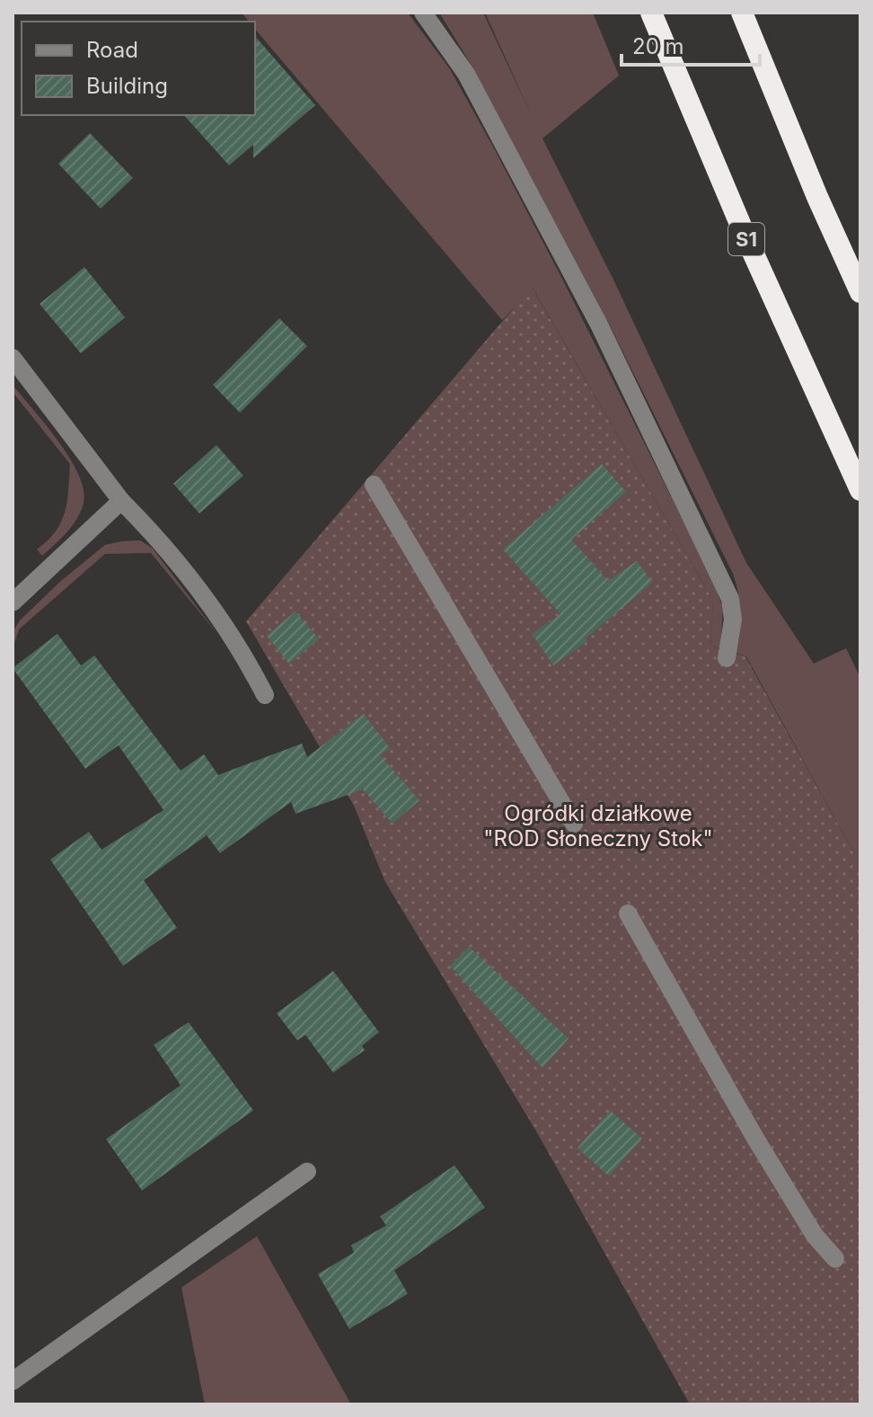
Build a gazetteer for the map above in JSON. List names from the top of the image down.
{
  "streets": {
    "highway": ["S1"]
  },
  "parks": ["Ogródki działkowe \"ROD Słoneczny Stok\""],
  "legend": ["Road", "Building"],
  "scale_bar": "20 m"
}
